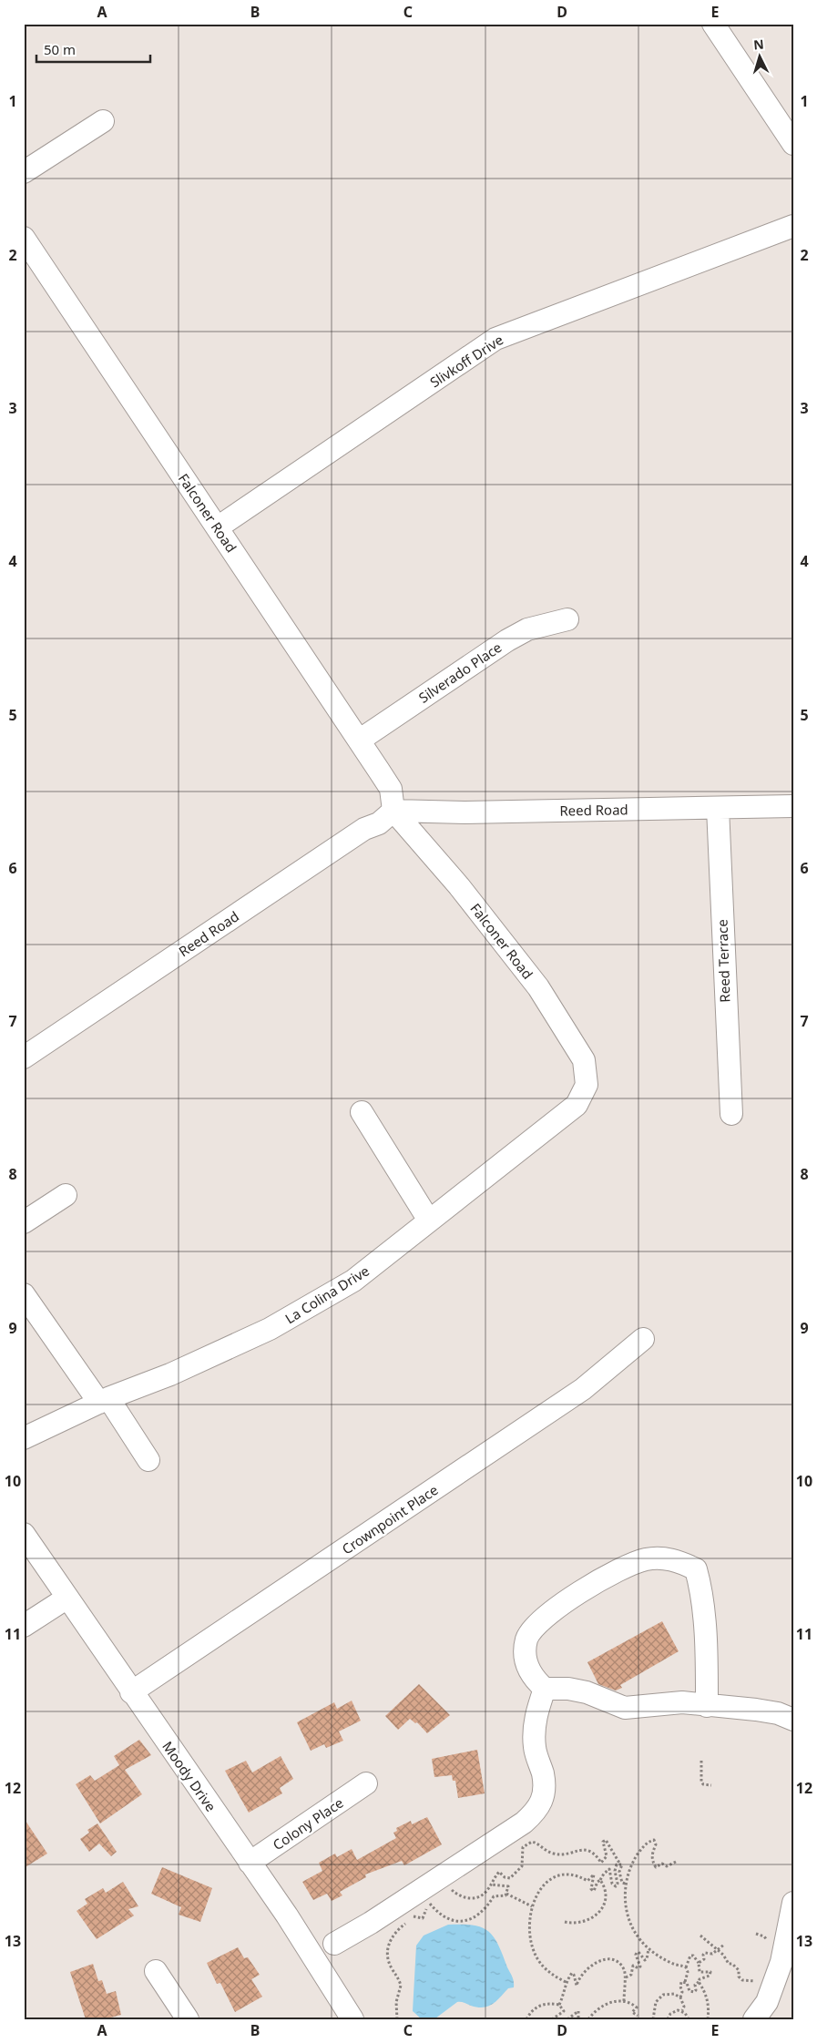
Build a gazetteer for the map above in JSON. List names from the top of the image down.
{
  "streets": {
    "street": [
      "Slivkoff Drive",
      "Falconer Road",
      "Silverado Place",
      "Reed Road",
      "Reed Terrace",
      "La Colina Drive",
      "Crownpoint Place",
      "Moody Drive",
      "Colony Place"
    ]
  },
  "crossings": [
    ["Slivkoff Drive", "Falconer Road"],
    ["Falconer Road", "Silverado Place"],
    ["Falconer Road", "Reed Road"],
    ["Falconer Road", "La Colina Drive"],
    ["Reed Road", "Reed Terrace"],
    ["Crownpoint Place", "Moody Drive"],
    ["Moody Drive", "Colony Place"]
  ],
  "scale_bar": "50 m",
  "north": "top",
  "grid": {
    "columns": [
      "A",
      "B",
      "C",
      "D",
      "E"
    ],
    "rows": [
      "1",
      "2",
      "3",
      "4",
      "5",
      "6",
      "7",
      "8",
      "9",
      "10",
      "11",
      "12",
      "13"
    ]
  }
}
